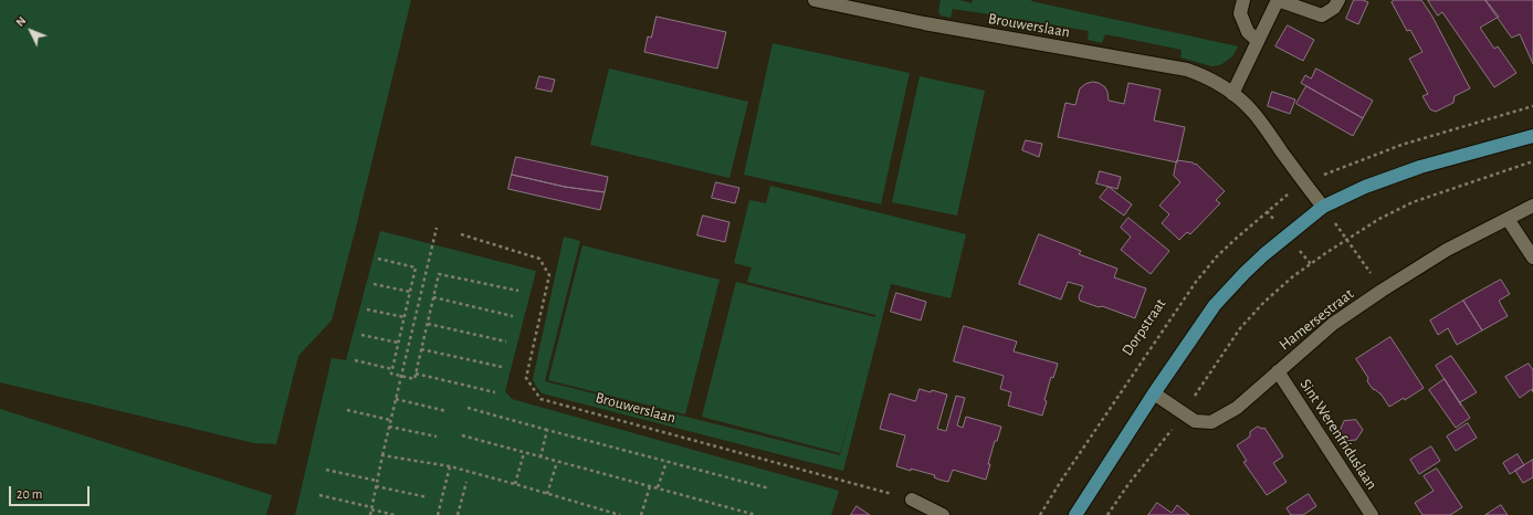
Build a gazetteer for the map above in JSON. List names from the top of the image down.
{
  "streets": {
    "street": ["Brouwerslaan", "Hamersestraat", "Sint Werenfriduslaan"],
    "path": ["Dorpstraat"]
  },
  "crossings": [
    ["Brouwerslaan", "Dorpstraat"],
    ["Hamersestraat", "Sint Werenfriduslaan"]
  ],
  "scale_bar": "20 m",
  "north": "top left"
}
